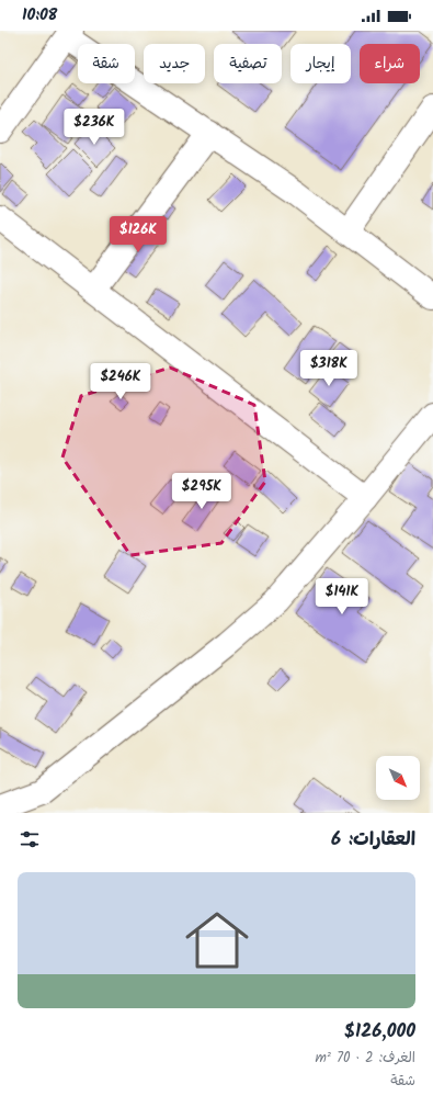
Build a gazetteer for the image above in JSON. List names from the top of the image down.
{
  "north": "bottom right",
  "page": {
    "status": "10:08",
    "chip": [
      "شراء",
      "إيجار",
      "تصفية",
      "جديد",
      "شقة"
    ],
    "price": [
      "$236K",
      "$126K",
      "$318K",
      "$246K",
      "$295K",
      "$141K"
    ],
    "heading": "العقارات: 6",
    "list": [
      {
        "name": "$126,000",
        "note": "الغرف: 2 · 70 m² · شقة"
      }
    ]
  }
}
